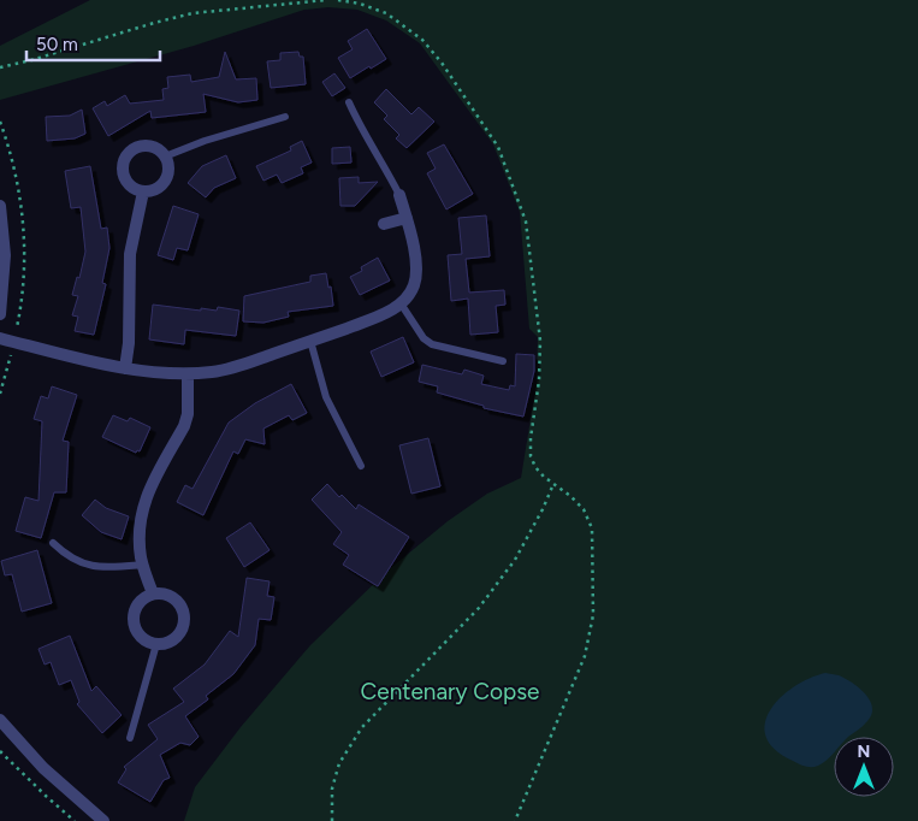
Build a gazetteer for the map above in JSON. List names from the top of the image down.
{
  "parks": ["Centenary Copse"],
  "scale_bar": "50 m",
  "north": "top"
}
